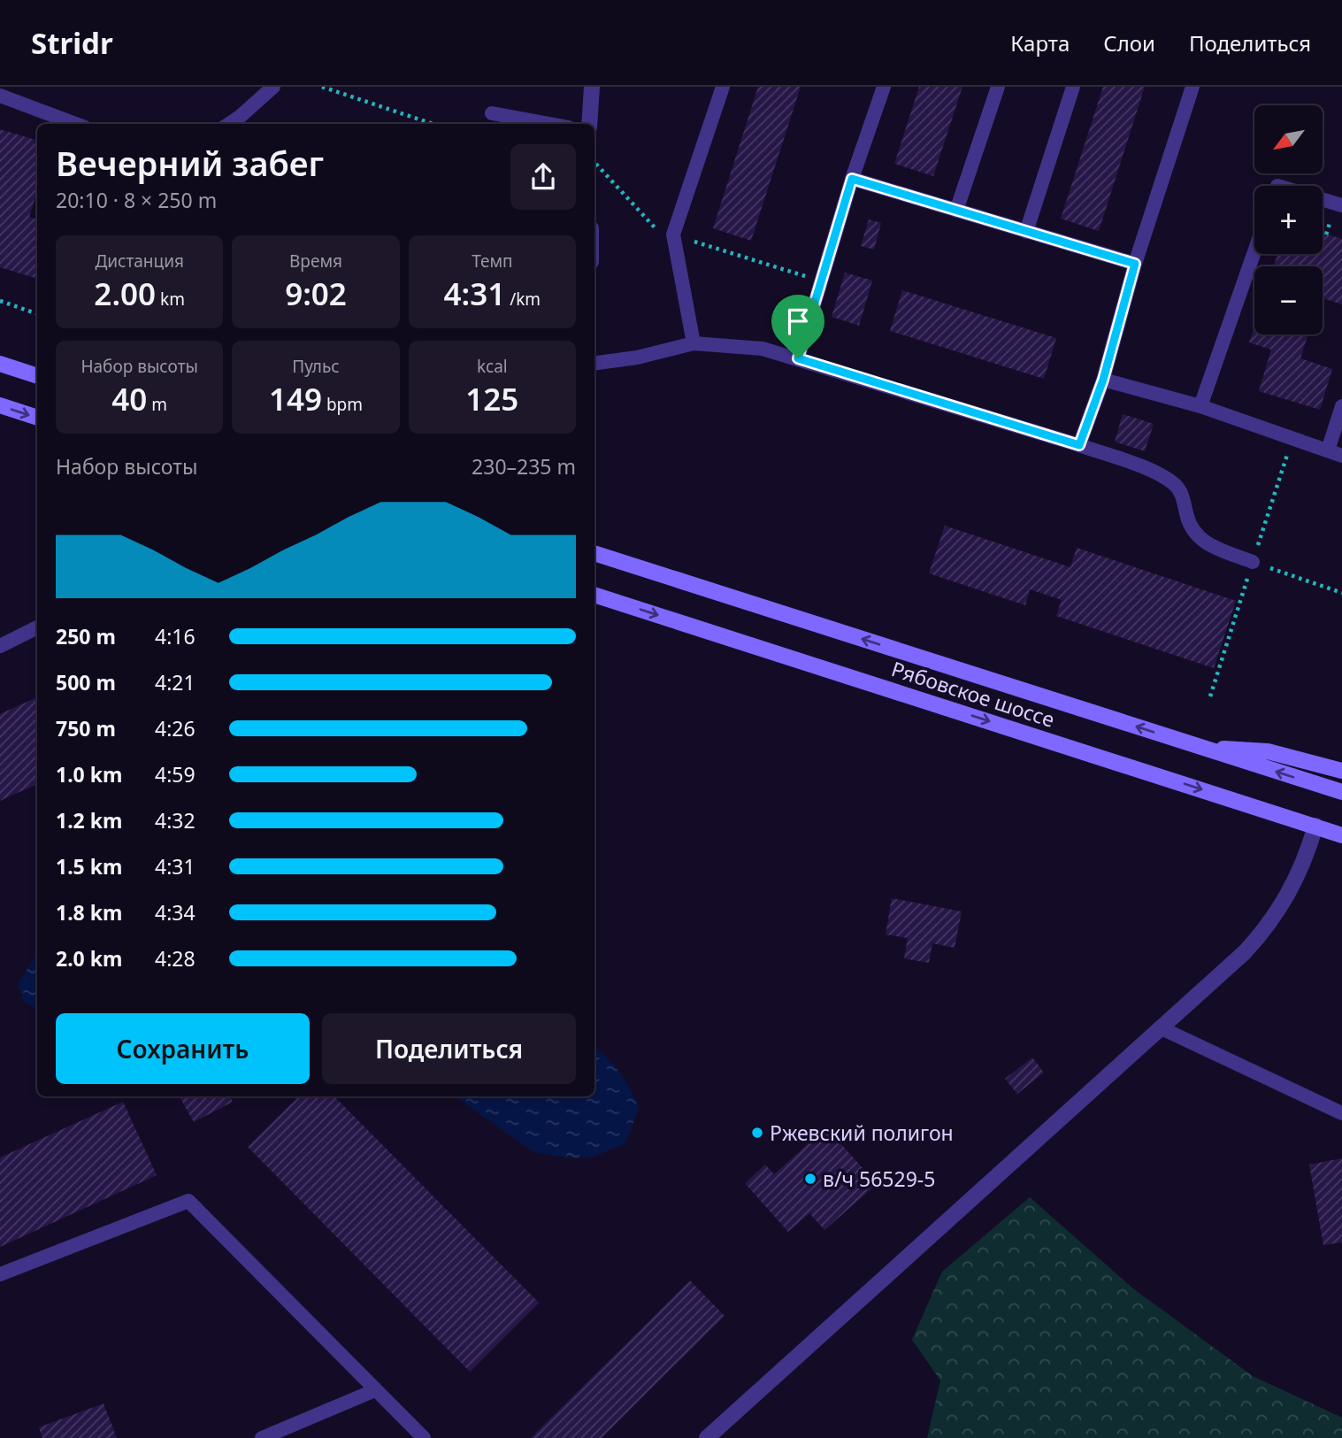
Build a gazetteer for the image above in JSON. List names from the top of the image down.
{
  "streets": {
    "main road": ["Рябовское шоссе"]
  },
  "places": ["Ржевский полигон", "в/ч 56529-5"],
  "north": "bottom left",
  "page": {
    "header": "Stridr",
    "nav": ["Карта", "Слои", "Поделиться"],
    "map_buttons": ["+", "−"],
    "heading": ["Вечерний забег", "20:10 · 8 × 250 m"],
    "stats": [
      ["Дистанция", "2.00 km"],
      ["Время", "9:02"],
      ["Темп", "4:31 /km"],
      ["Набор высоты", "40 m"],
      ["Пульс", "149 bpm"],
      ["kcal", "125"]
    ],
    "chart": ["Набор высоты", "230–235 m"],
    "list": [
      {
        "name": "250 m",
        "note": "4:16"
      },
      {
        "name": "500 m",
        "note": "4:21"
      },
      {
        "name": "750 m",
        "note": "4:26"
      },
      {
        "name": "1.0 km",
        "note": "4:59"
      },
      {
        "name": "1.2 km",
        "note": "4:32"
      },
      {
        "name": "1.5 km",
        "note": "4:31"
      },
      {
        "name": "1.8 km",
        "note": "4:34"
      },
      {
        "name": "2.0 km",
        "note": "4:28"
      }
    ],
    "buttons": ["Сохранить", "Поделиться"]
  }
}
